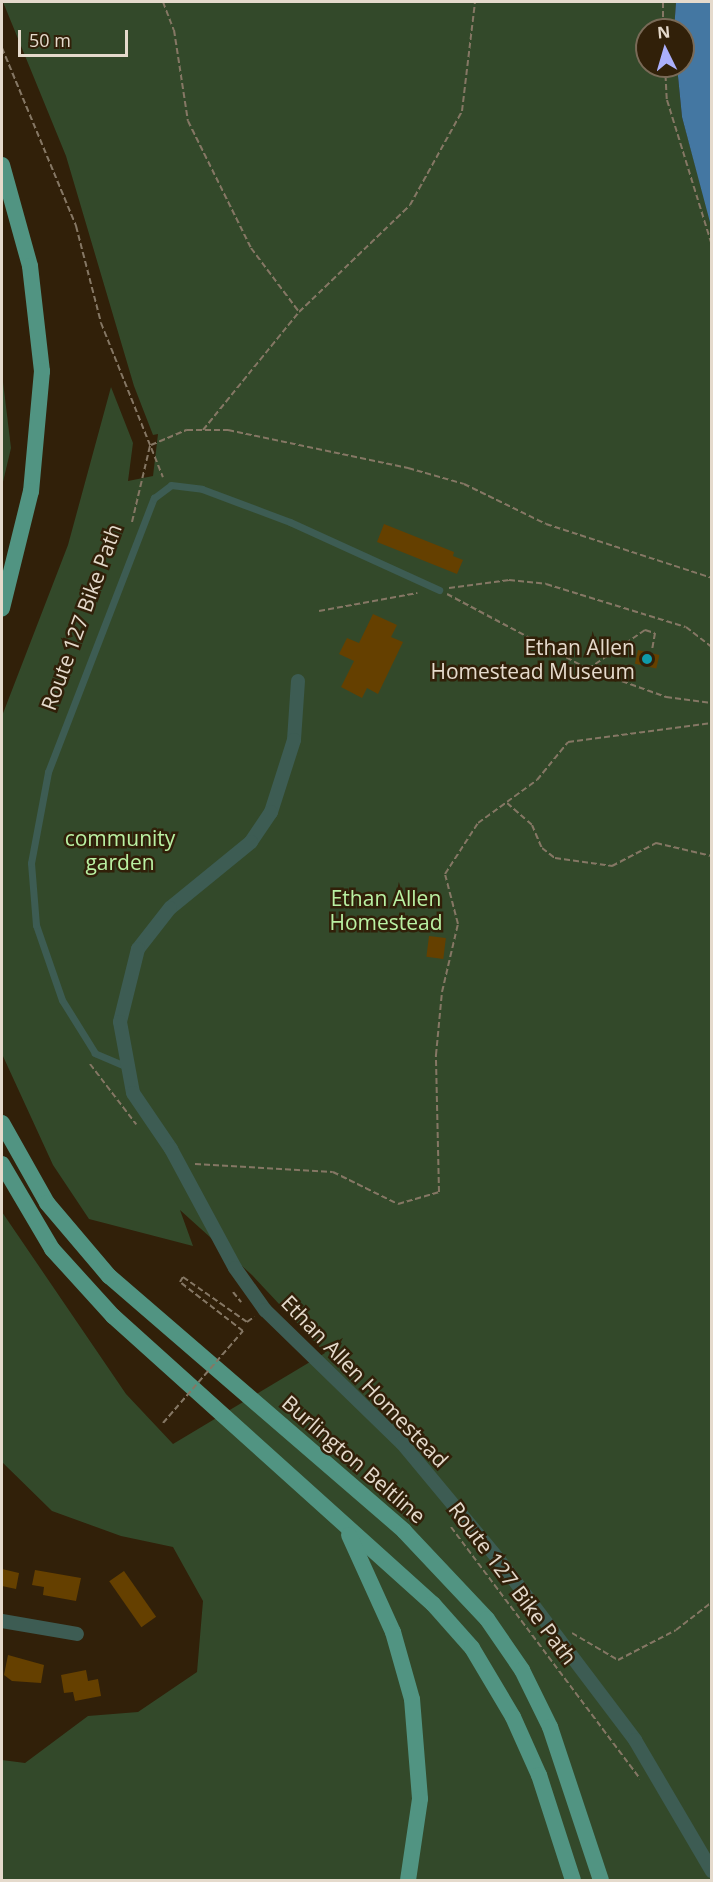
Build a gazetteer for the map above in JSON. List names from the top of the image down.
{
  "streets": {
    "main road": ["Burlington Beltline"],
    "street": ["Ethan Allen Homestead"],
    "path": ["Route 127 Bike Path"]
  },
  "parks": ["community garden", "Ethan Allen Homestead"],
  "places": ["Ethan Allen Homestead Museum"],
  "scale_bar": "50 m",
  "north": "top"
}
